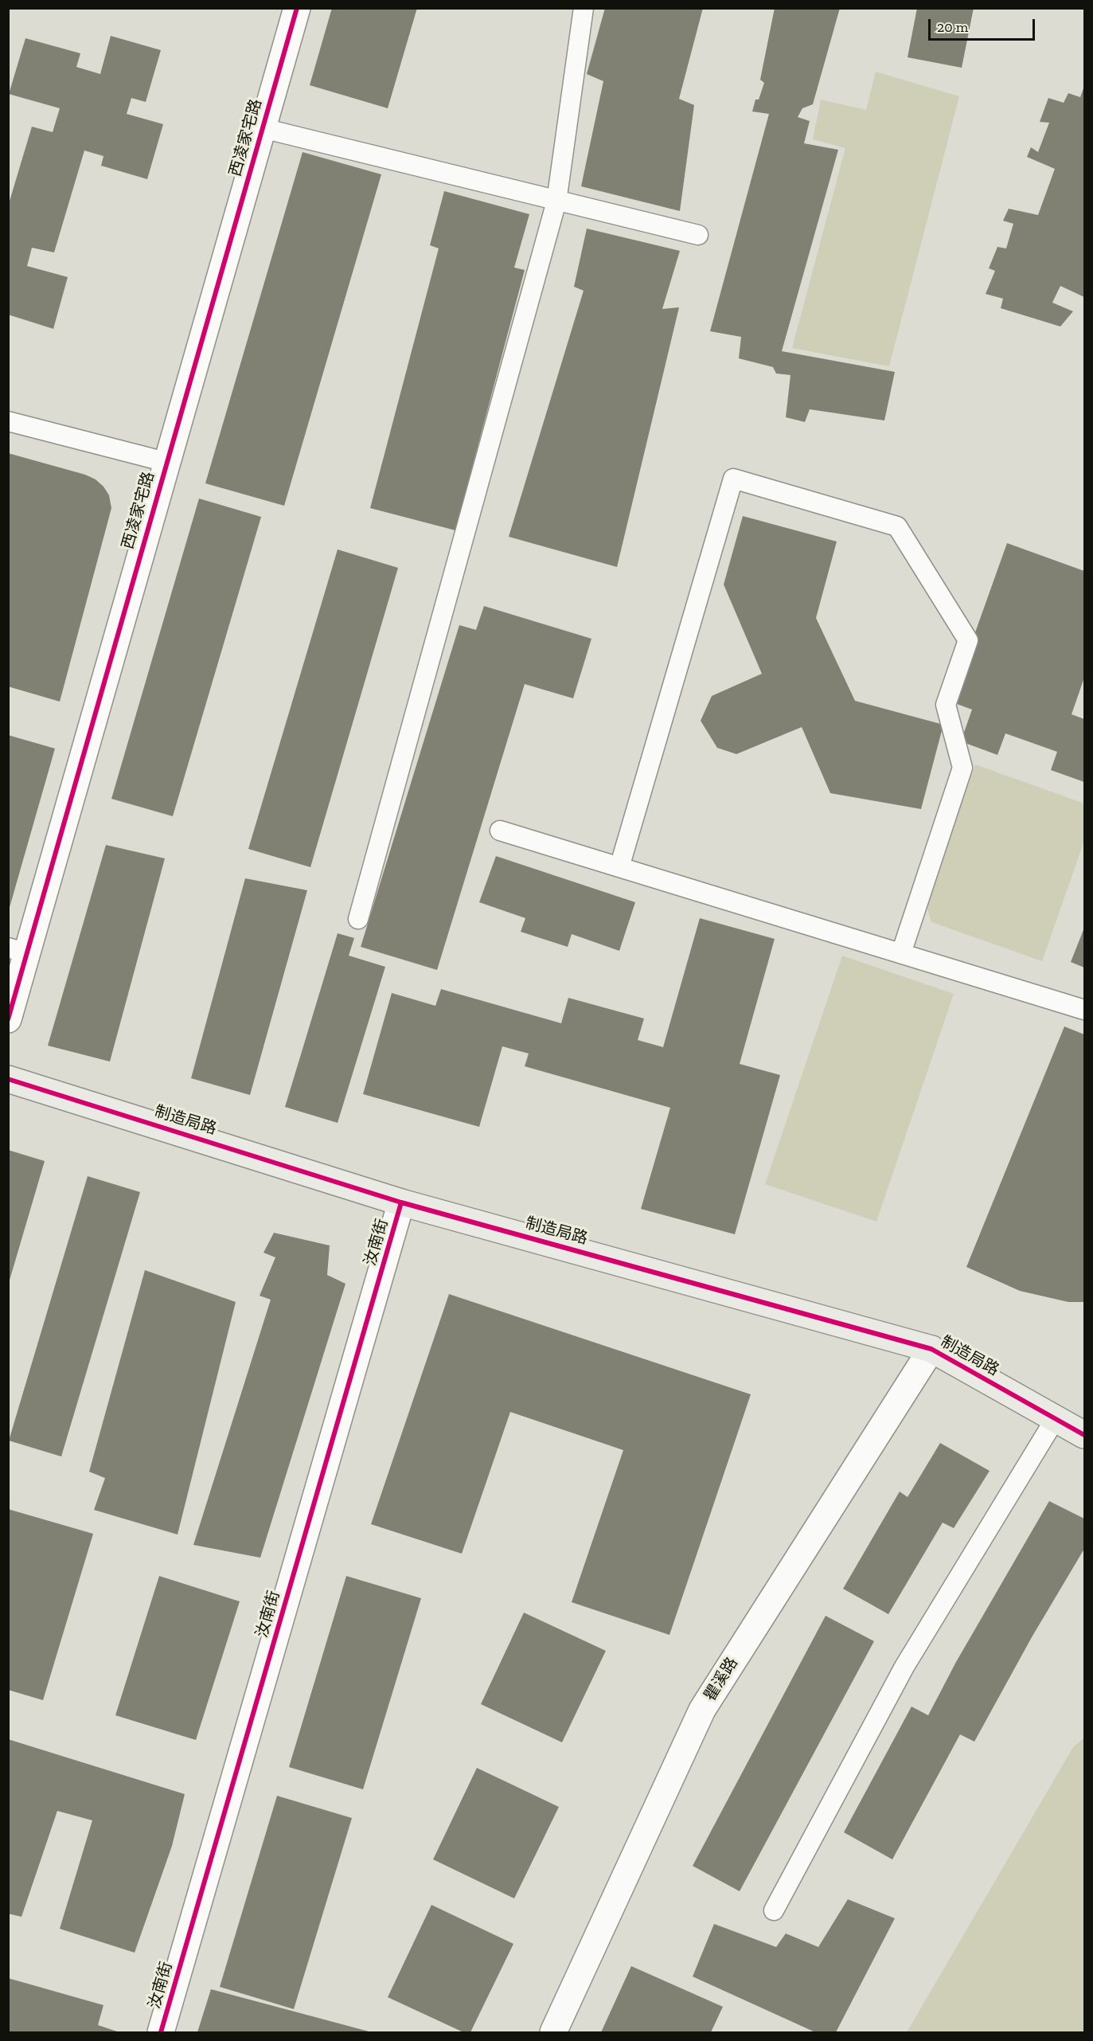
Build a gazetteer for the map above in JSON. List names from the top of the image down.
{
  "streets": {
    "street": [
      "西凌家宅路",
      "制造局路",
      "汝南街",
      "瞿溪路"
    ]
  },
  "crossings": [
    ["制造局路", "汝南街"],
    ["制造局路", "瞿溪路"]
  ],
  "scale_bar": "20 m"
}
